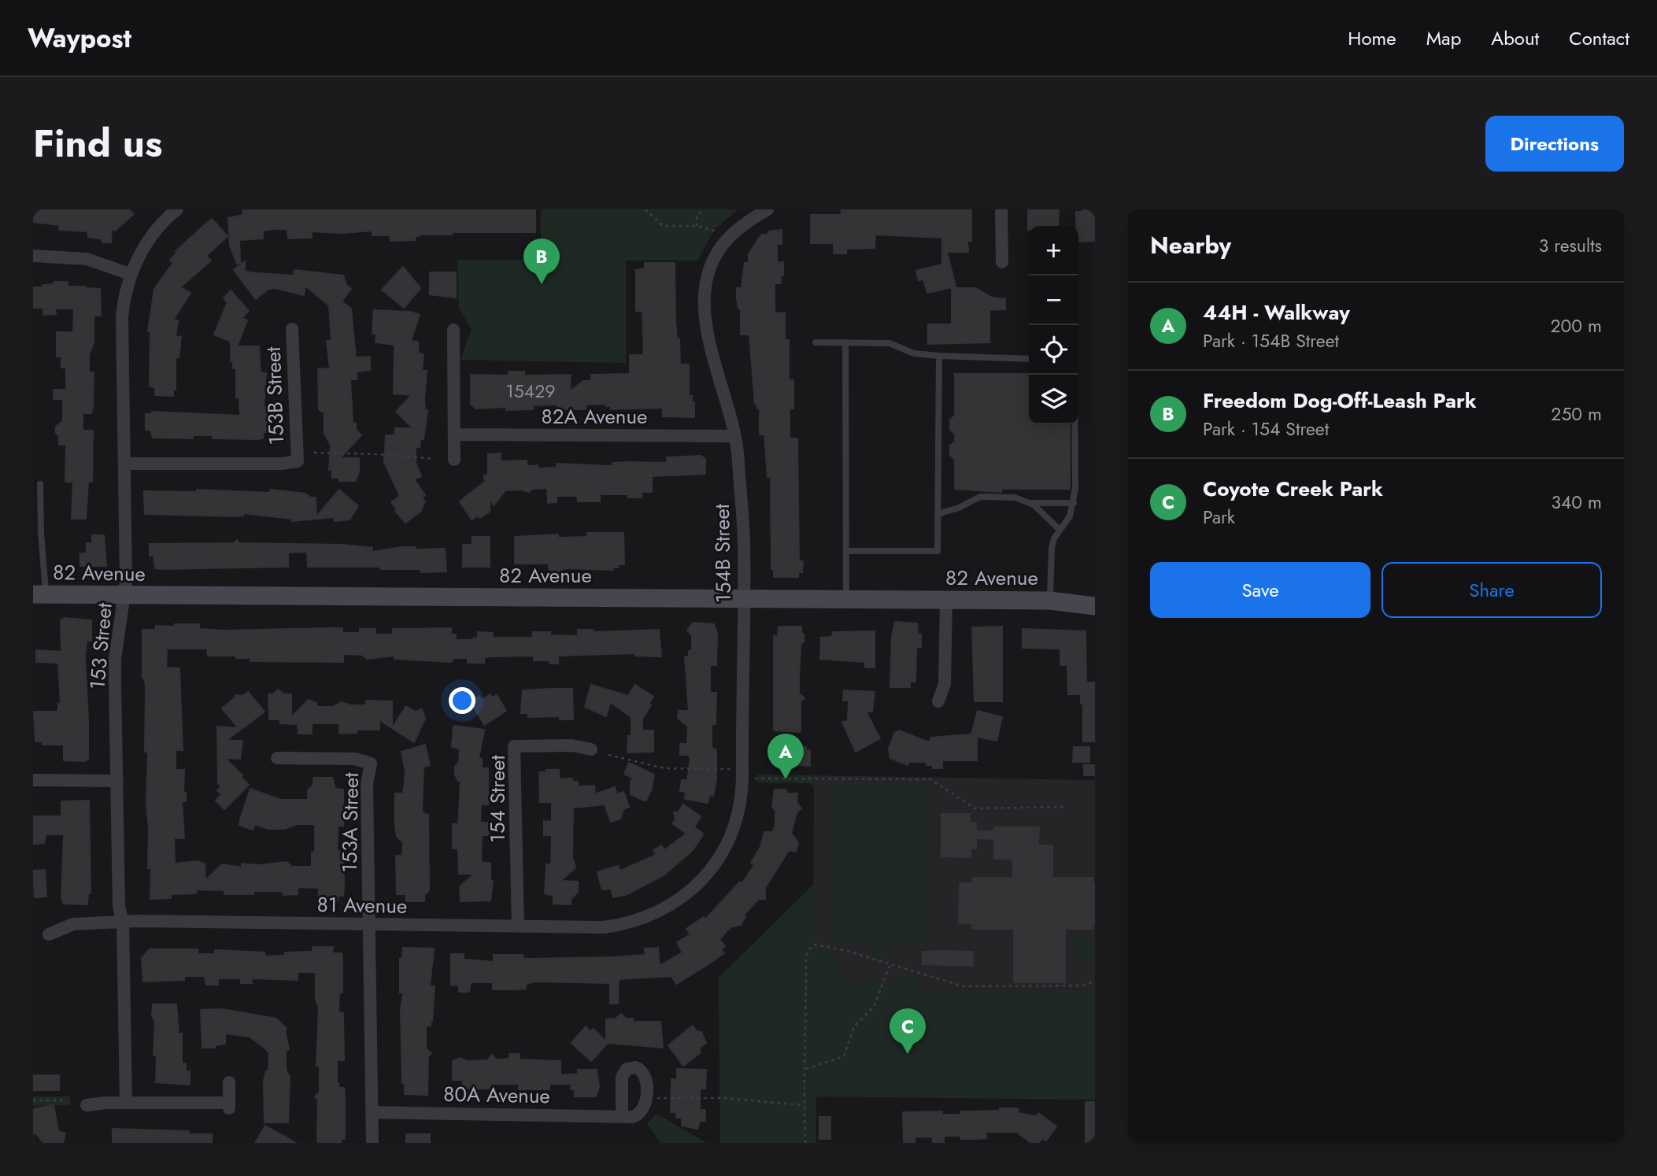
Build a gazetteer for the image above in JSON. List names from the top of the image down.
{
  "streets": {
    "street": [
      "153B Street",
      "82A Avenue",
      "154B Street",
      "82 Avenue",
      "153 Street",
      "154 Street",
      "153A Street",
      "81 Avenue",
      "80A Avenue"
    ]
  },
  "crossings": [
    ["153B Street", "153 Street"],
    ["82A Avenue", "154B Street"],
    ["154B Street", "82 Avenue"],
    ["154B Street", "81 Avenue"],
    ["82 Avenue", "153 Street"],
    ["153 Street", "81 Avenue"],
    ["154 Street", "81 Avenue"],
    ["153A Street", "81 Avenue"],
    ["153A Street", "80A Avenue"]
  ],
  "house_numbers": ["15429"],
  "page": {
    "header": "Waypost",
    "nav": [
      "Home",
      "Map",
      "About",
      "Contact"
    ],
    "title": "Find us",
    "buttons": [
      "Directions",
      ["Save", "Share"]
    ],
    "heading": ["Nearby", "3 results"],
    "map_buttons": ["+", "−"],
    "pins": ["B", "A", "C"],
    "list": [
      {
        "mark": "A",
        "name": "44H - Walkway",
        "note": "Park · 154B Street",
        "value": "200 m"
      },
      {
        "mark": "B",
        "name": "Freedom Dog-Off-Leash Park",
        "note": "Park · 154 Street",
        "value": "250 m"
      },
      {
        "mark": "C",
        "name": "Coyote Creek Park",
        "note": "Park",
        "value": "340 m"
      }
    ]
  }
}
